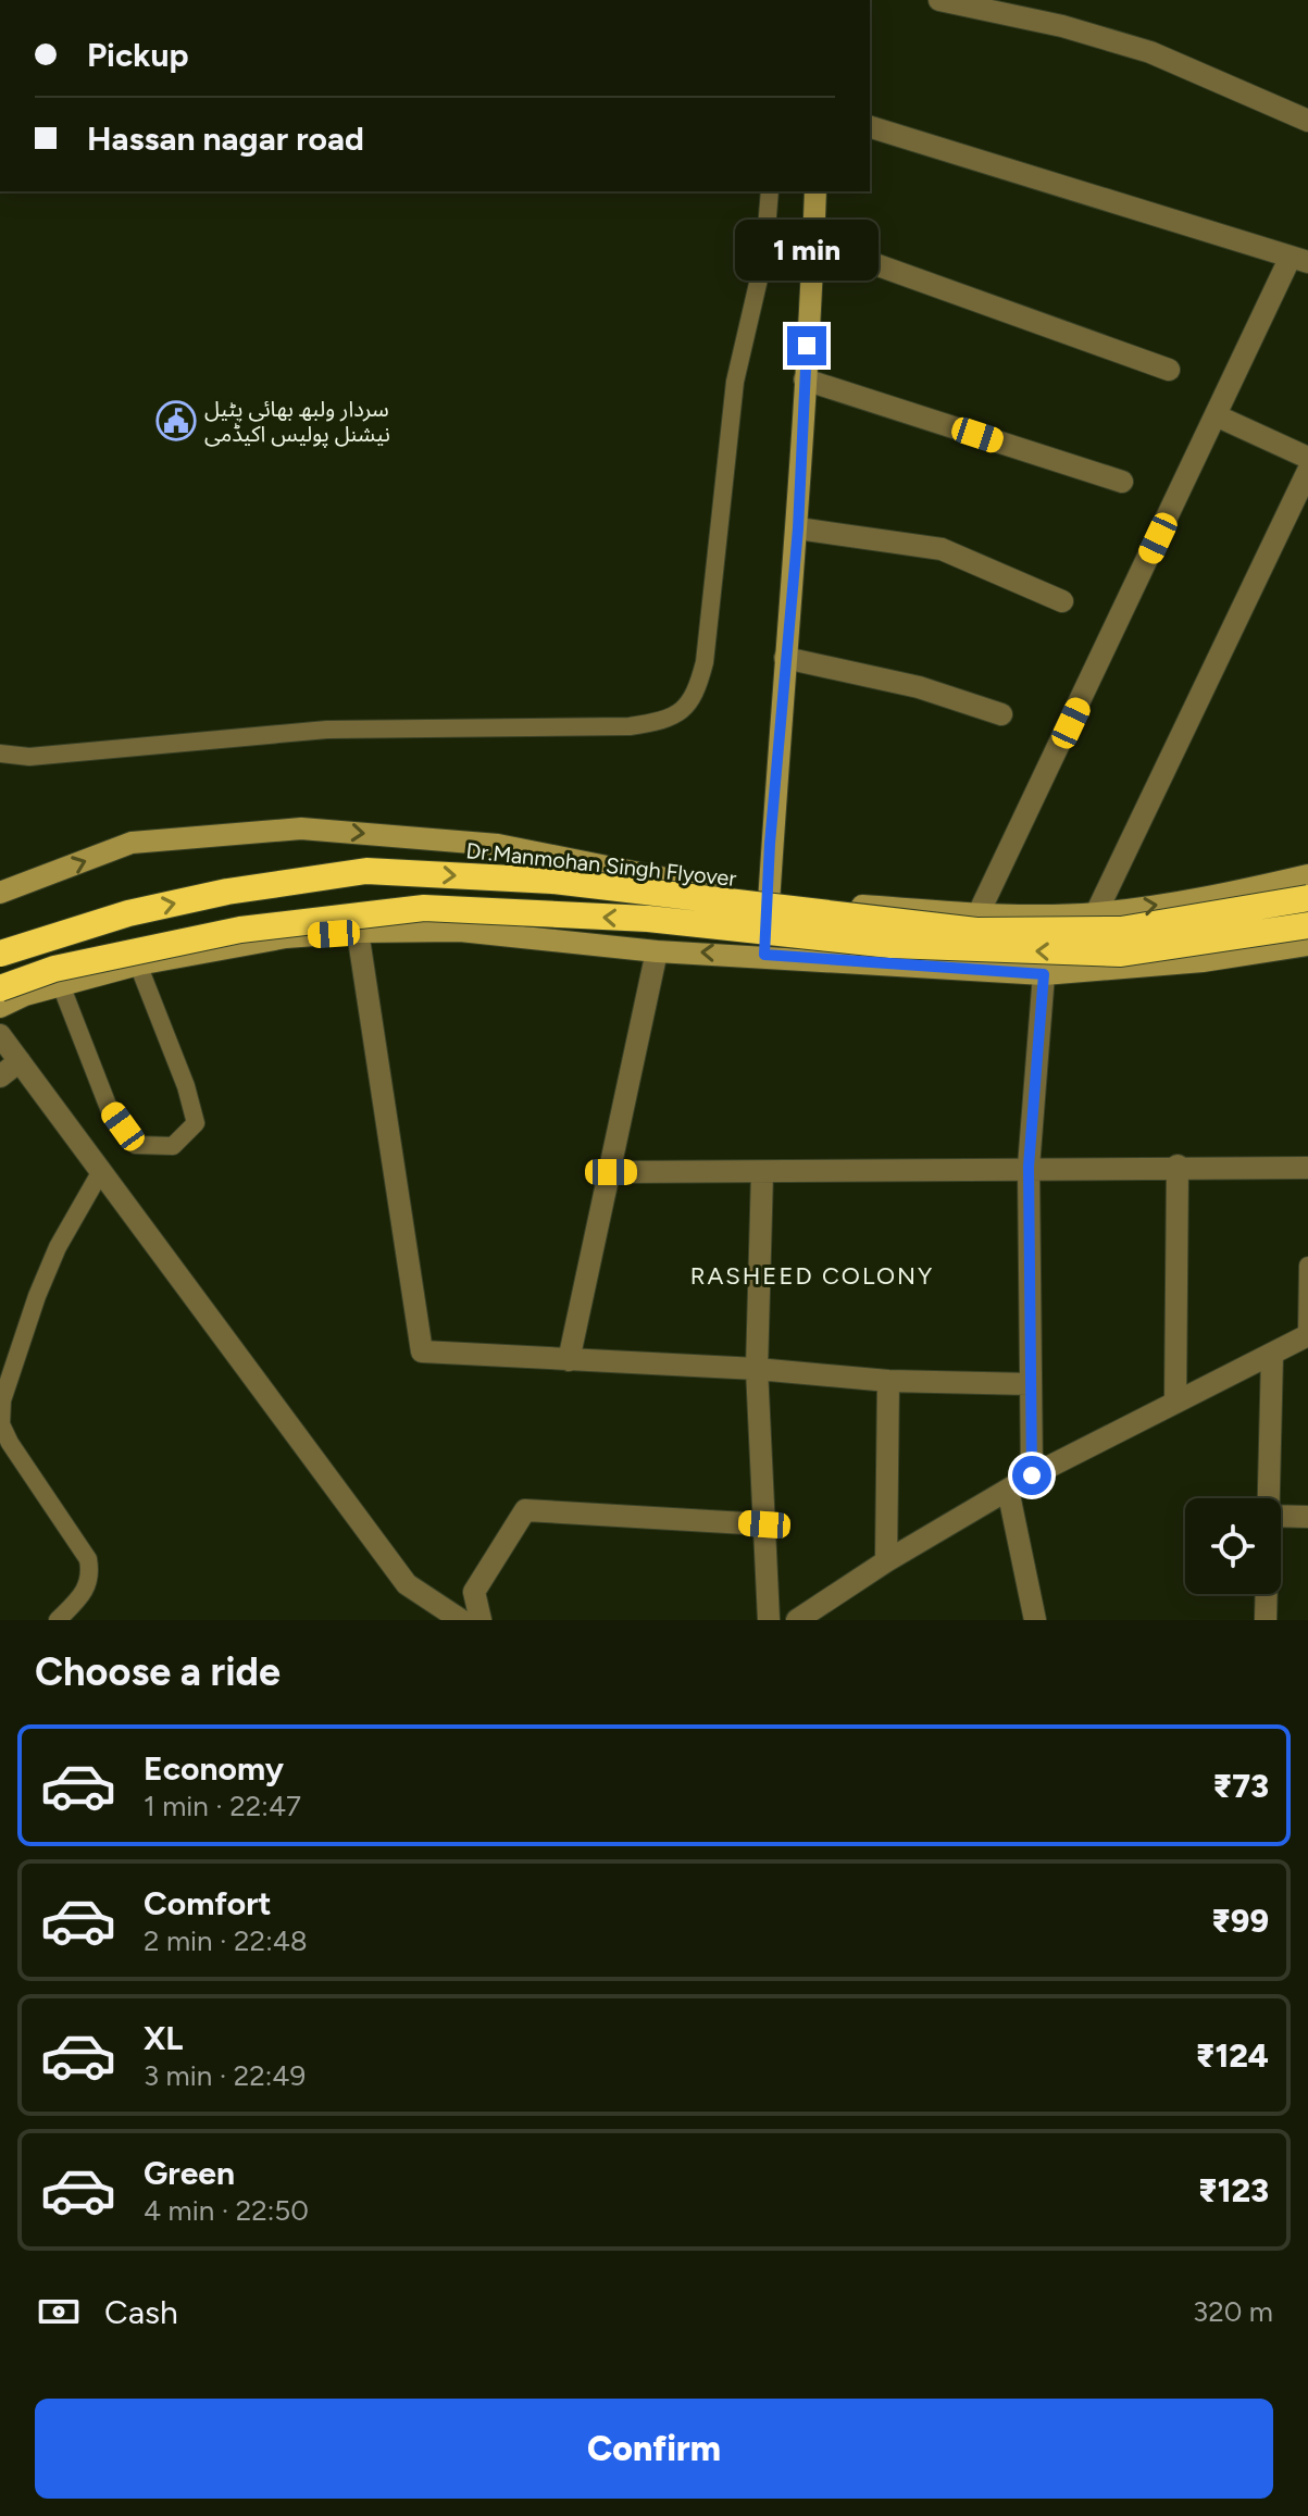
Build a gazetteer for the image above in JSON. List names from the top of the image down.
{
  "streets": {
    "highway": ["Dr.Manmohan Singh Flyover"]
  },
  "districts": ["RASHEED COLONY"],
  "places": {
    "public building": ["سردار ولبھ بھائی پٹیل نیشنل پولیس اکیڈمی"]
  },
  "page": {
    "banner": ["Pickup", "Hassan nagar road"],
    "bubble": "1 min",
    "heading": "Choose a ride",
    "list": [
      {
        "name": "Economy",
        "note": "1 min · 22:47",
        "value": "₹73"
      },
      {
        "name": "Comfort",
        "note": "2 min · 22:48",
        "value": "₹99"
      },
      {
        "name": "XL",
        "note": "3 min · 22:49",
        "value": "₹124"
      },
      {
        "name": "Green",
        "note": "4 min · 22:50",
        "value": "₹123"
      }
    ],
    "pay": ["Cash", "320 m"],
    "buttons": "Confirm"
  }
}
